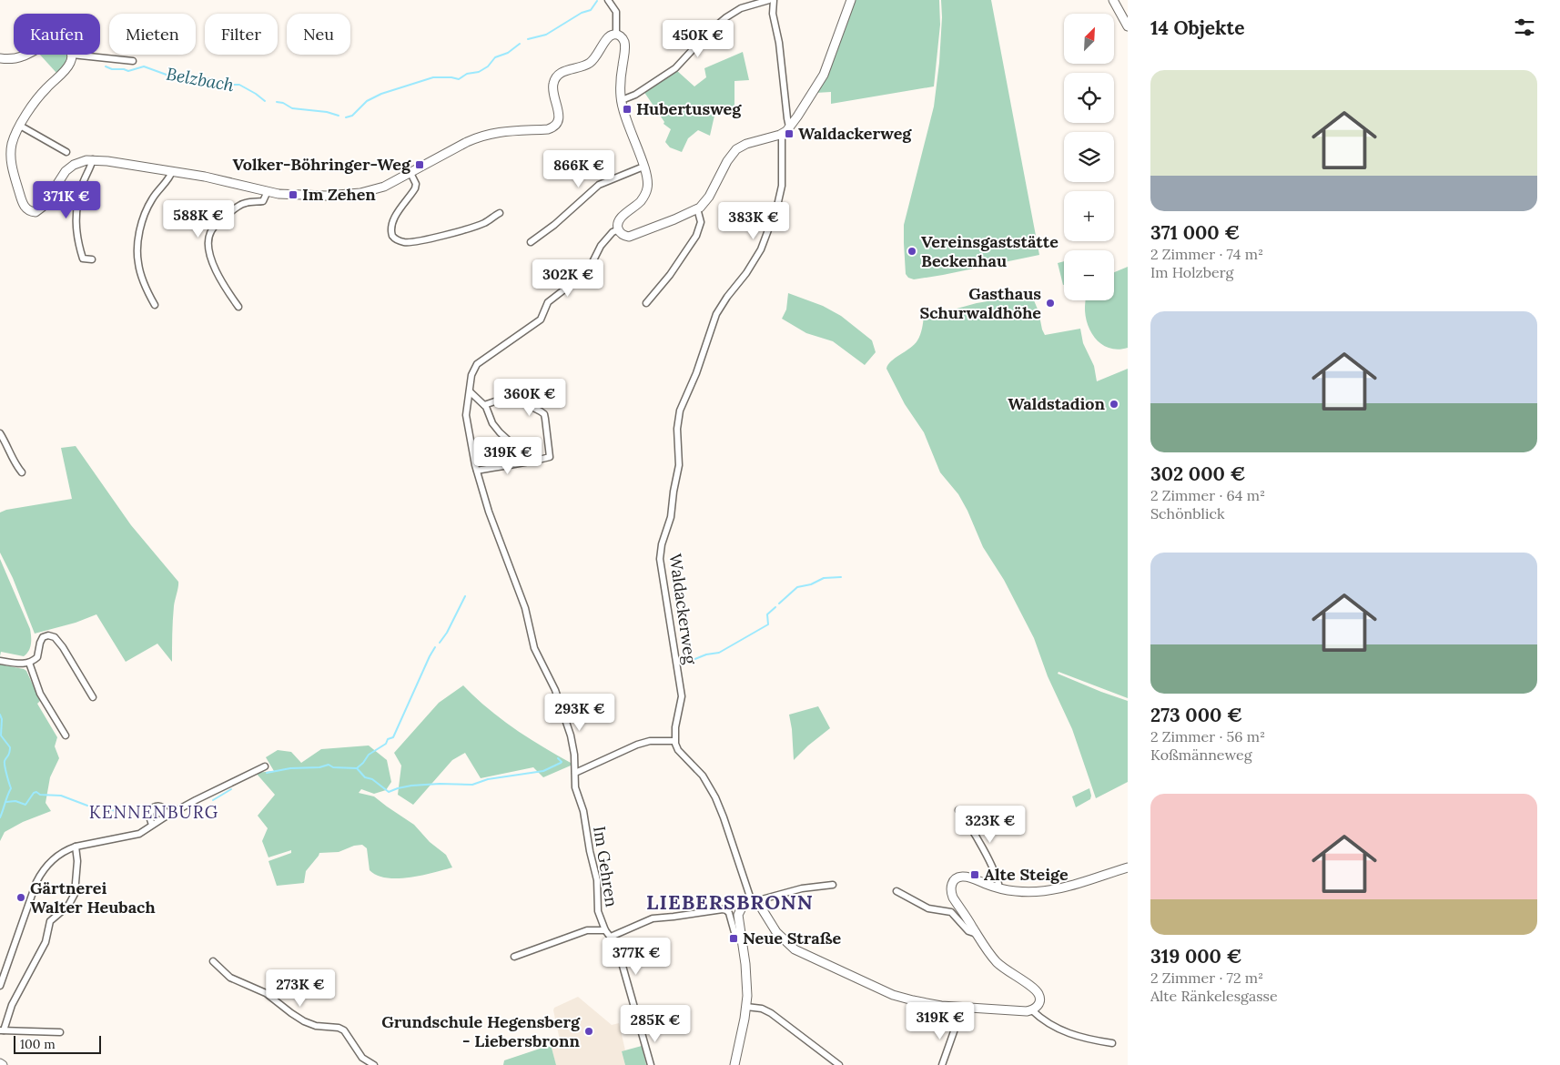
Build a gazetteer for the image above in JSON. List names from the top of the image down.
{
  "streets": {
    "street": ["Waldackerweg", "Im Gehren"]
  },
  "districts": ["KENNENBURG", "LIEBERSBRONN"],
  "water": ["Belzbach"],
  "places": {
    "transit": [
      "Hubertusweg",
      "Waldackerweg",
      "Volker-Böhringer-Weg",
      "Im Zehen",
      "Alte Steige",
      "Neue Straße"
    ],
    "other": [
      "Vereinsgaststätte Beckenhau",
      "Gasthaus Schurwaldhöhe",
      "Waldstadion",
      "Gärtnerei Walter Heubach",
      "Grundschule Hegensberg - Liebersbronn"
    ]
  },
  "scale_bar": "100 m",
  "north": "top right",
  "page": {
    "heading": "14 Objekte",
    "map_buttons": ["+", "−"],
    "chip": [
      "Kaufen",
      "Mieten",
      "Filter",
      "Neu"
    ],
    "price": [
      "450K €",
      "866K €",
      "371K €",
      "588K €",
      "383K €",
      "302K €",
      "360K €",
      "319K €",
      "293K €",
      "323K €",
      "377K €",
      "273K €",
      "319K €",
      "285K €"
    ],
    "list": [
      {
        "name": "371 000 €",
        "note": "2 Zimmer · 74 m² · Im Holzberg"
      },
      {
        "name": "302 000 €",
        "note": "2 Zimmer · 64 m² · Schönblick"
      },
      {
        "name": "273 000 €",
        "note": "2 Zimmer · 56 m² · Koßmänneweg"
      },
      {
        "name": "319 000 €",
        "note": "2 Zimmer · 72 m² · Alte Ränkelesgasse"
      }
    ],
    "scale": "100 m"
  }
}
